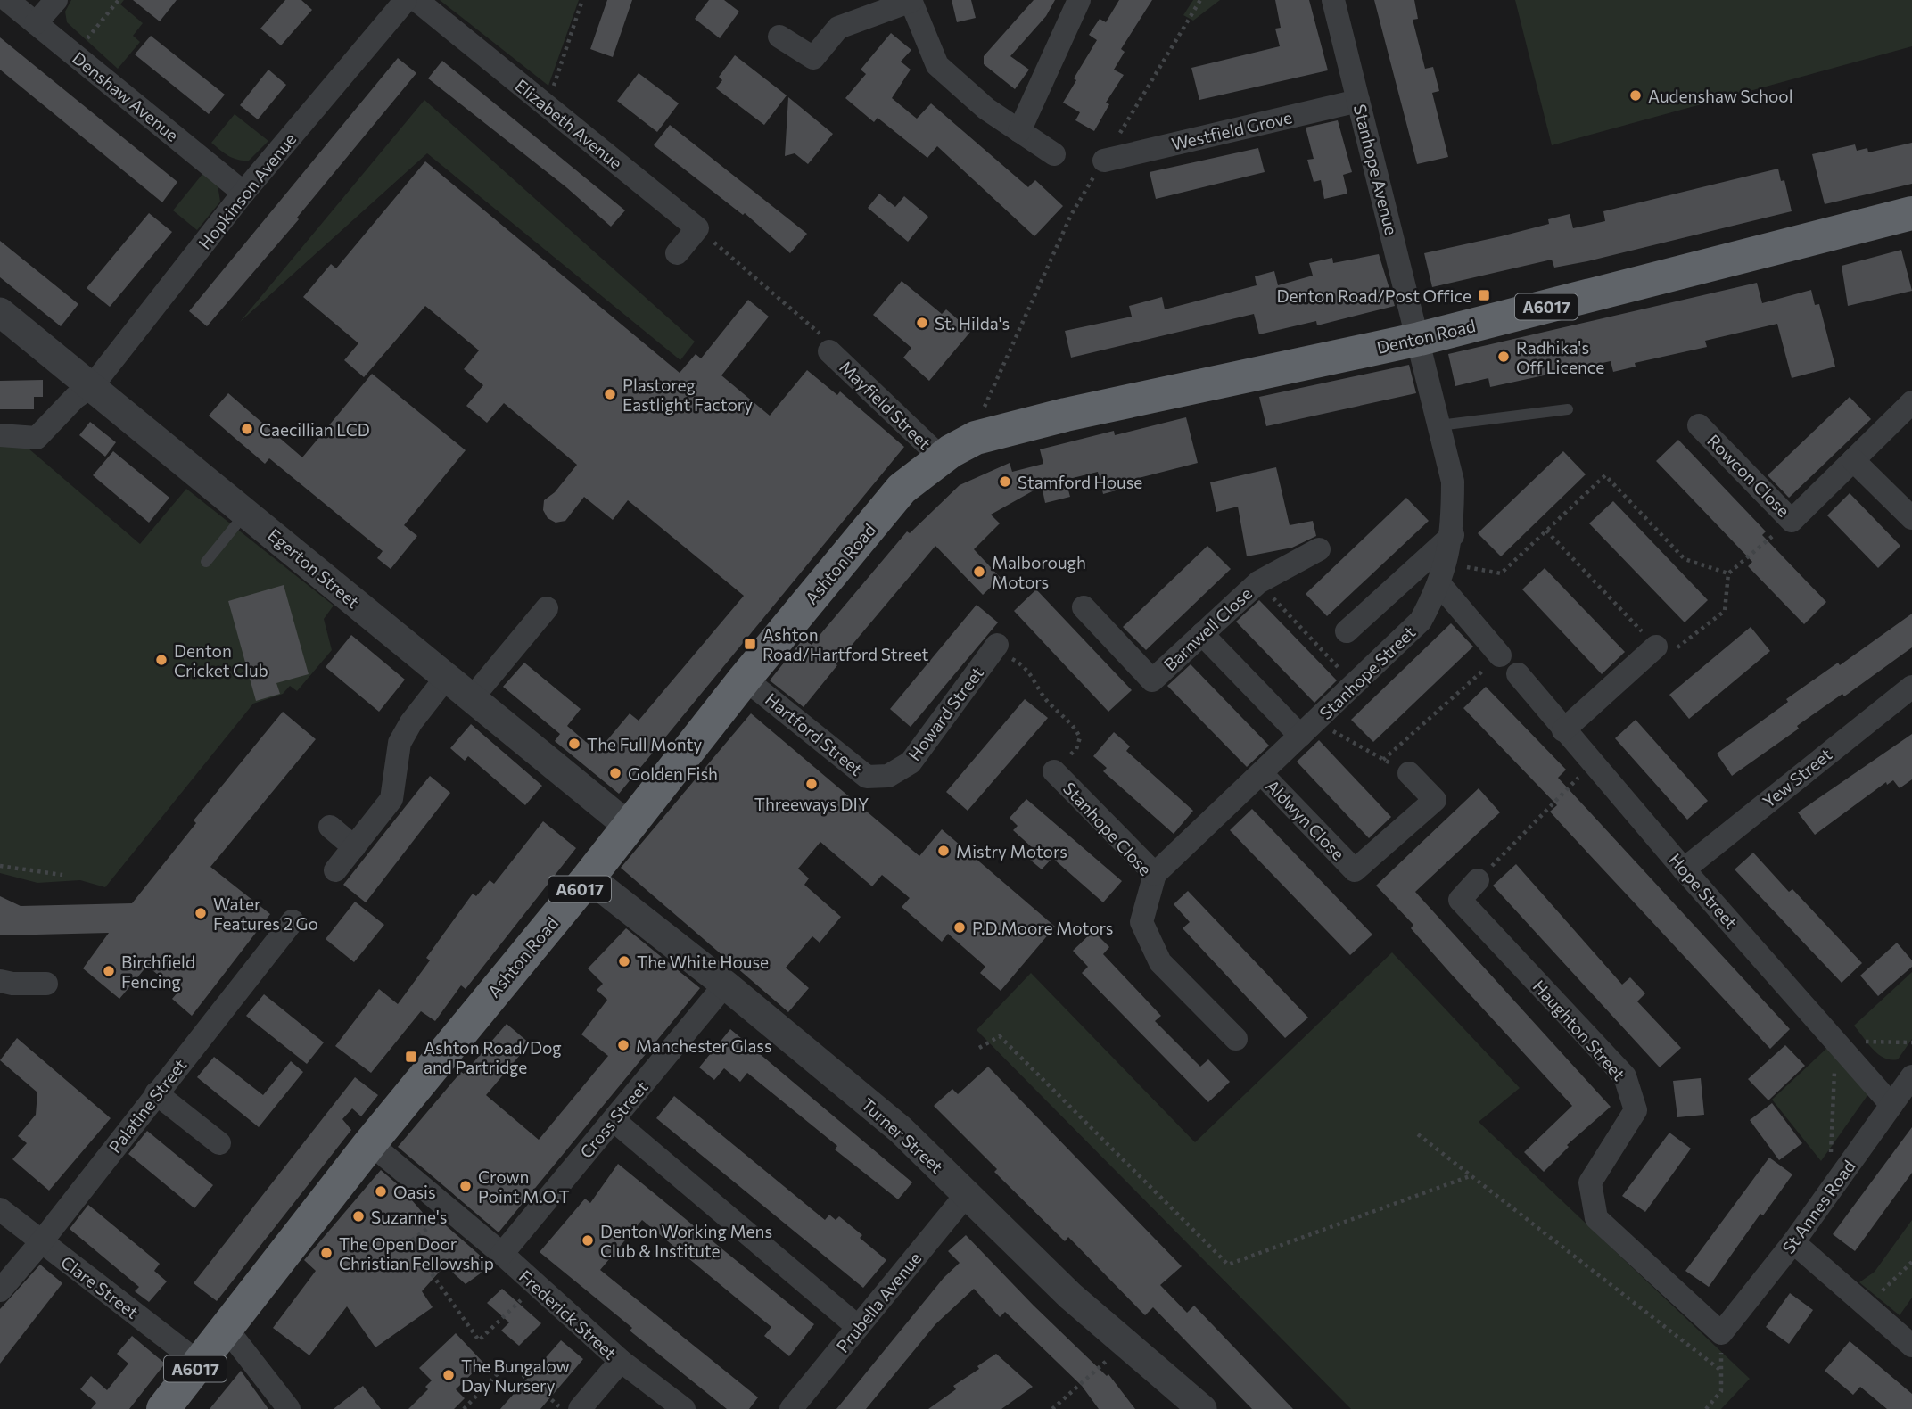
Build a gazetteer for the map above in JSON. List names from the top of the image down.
{
  "streets": {
    "highway": ["A6017", "Denton Road", "Ashton Road"],
    "street": [
      "Denshaw Avenue",
      "Elizabeth Avenue",
      "Westfield Grove",
      "Stanhope Avenue",
      "Hopkinson Avenue",
      "Mayfield Street",
      "Rowcon Close",
      "Egerton Street",
      "Barnwell Close",
      "Stanhope Street",
      "Howard Street",
      "Hartford Street",
      "Yew Street",
      "Aldwyn Close",
      "Stanhope Close",
      "Hope Street",
      "Haughton Street",
      "Palatine Street",
      "Cross Street",
      "Turner Street",
      "St Annes Road",
      "Clare Street",
      "Prubella Avenue",
      "Frederick Street"
    ]
  },
  "crossings": [
    ["Denshaw Avenue", "Hopkinson Avenue"],
    ["Westfield Grove", "Stanhope Avenue"],
    ["Stanhope Avenue", "Denton Road"],
    ["Stanhope Avenue", "Stanhope Street"],
    ["Hopkinson Avenue", "Egerton Street"],
    ["Denton Road", "Mayfield Street"],
    ["Denton Road", "Ashton Road"],
    ["Denton Road", "Stanhope Street"],
    ["Mayfield Street", "Ashton Road"],
    ["Ashton Road", "Egerton Street"],
    ["Ashton Road", "Hartford Street"],
    ["Ashton Road", "Turner Street"],
    ["Ashton Road", "Clare Street"],
    ["Ashton Road", "Frederick Street"],
    ["Stanhope Street", "Aldwyn Close"],
    ["Stanhope Street", "Stanhope Close"],
    ["Howard Street", "Hartford Street"],
    ["Yew Street", "Hope Street"],
    ["Hope Street", "St Annes Road"],
    ["Haughton Street", "St Annes Road"],
    ["Palatine Street", "Clare Street"],
    ["Cross Street", "Turner Street"],
    ["Cross Street", "Frederick Street"],
    ["Turner Street", "Prubella Avenue"]
  ],
  "places": {
    "other": [
      "Audenshaw School",
      "St. Hilda's",
      "Radhika's Off Licence",
      "Plastoreg Eastlight Factory",
      "Caecillian LCD",
      "Stamford House",
      "Malborough Motors",
      "Denton Cricket Club",
      "The Full Monty",
      "Golden Fish",
      "Threeways DIY",
      "Mistry Motors",
      "Water Features 2 Go",
      "P.D.Moore Motors",
      "The White House",
      "Birchfield Fencing",
      "Manchester Glass",
      "Crown Point M.O.T",
      "Oasis",
      "Suzanne's",
      "Denton Working Mens Club & Institute",
      "The Open Door Christian Fellowship",
      "The Bungalow Day Nursery"
    ],
    "transit": ["Denton Road/Post Office", "Ashton Road/Hartford Street", "Ashton Road/Dog and Partridge"]
  }
}
